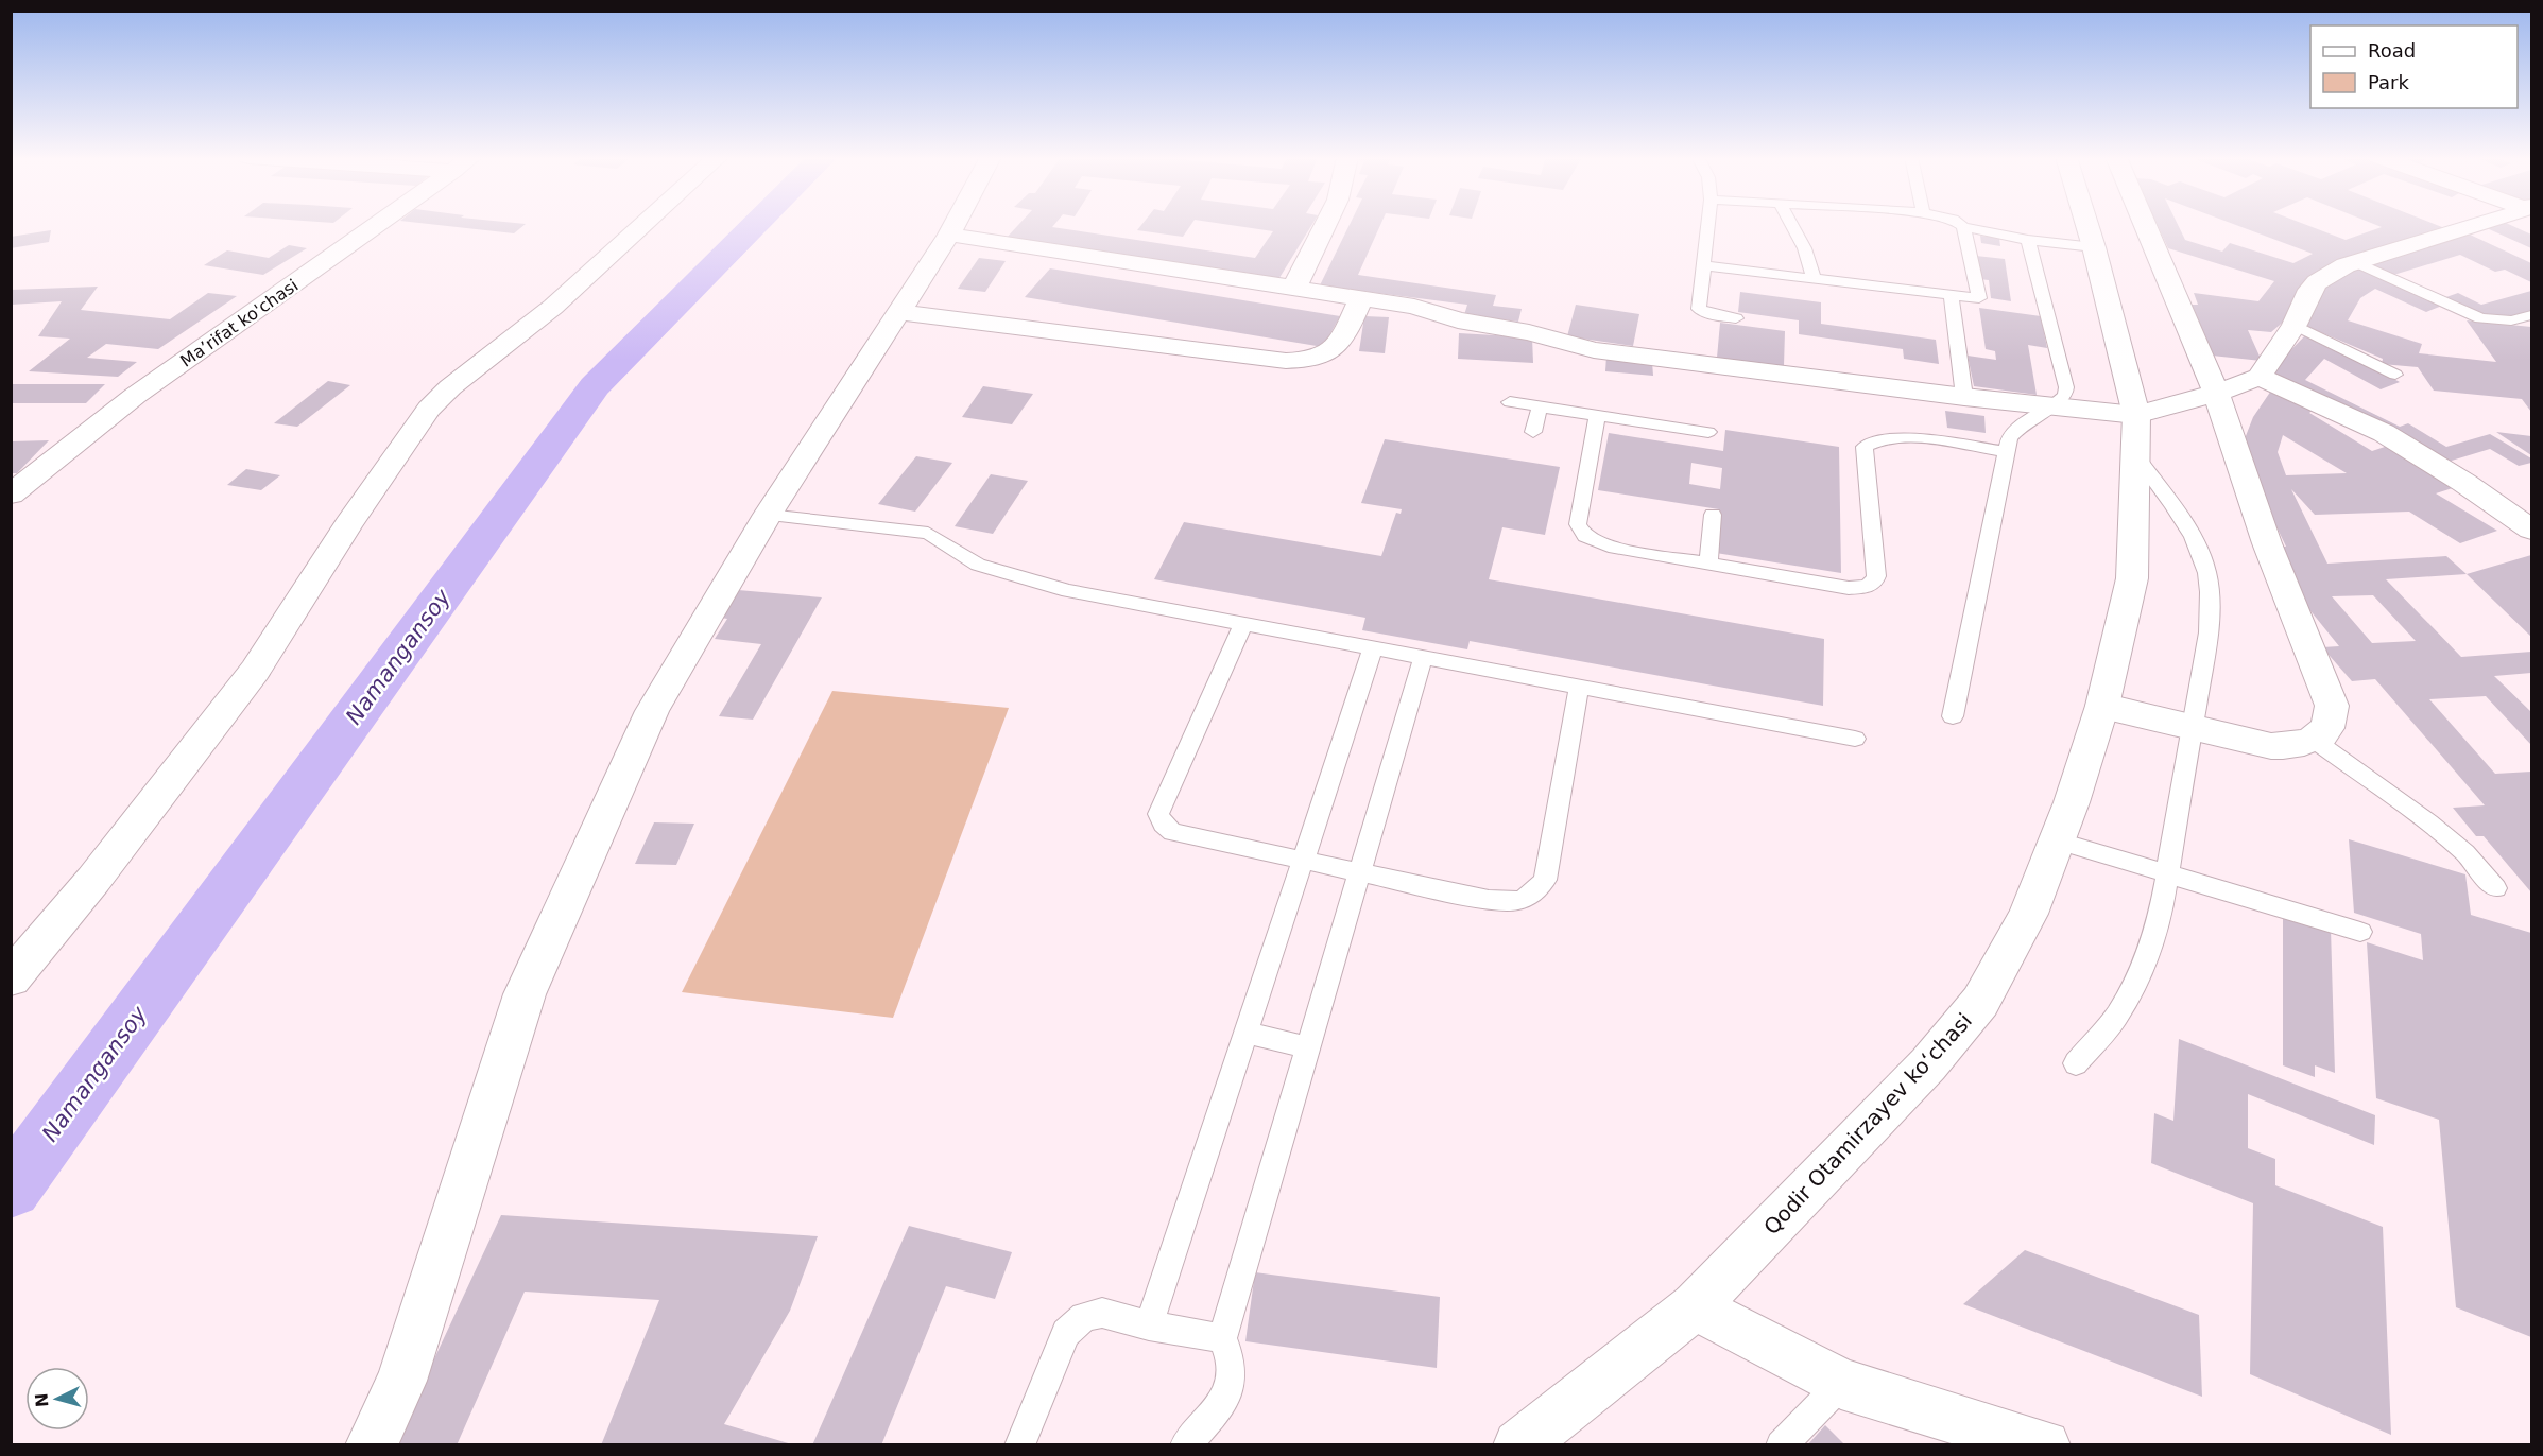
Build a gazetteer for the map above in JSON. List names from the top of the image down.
{
  "streets": {
    "street": ["Maʼrifat ko'chasi", "Qodir Otamirzayev koʻchasi"]
  },
  "water": ["Namangansoy"],
  "legend": ["Road", "Park"],
  "north": "left"
}
